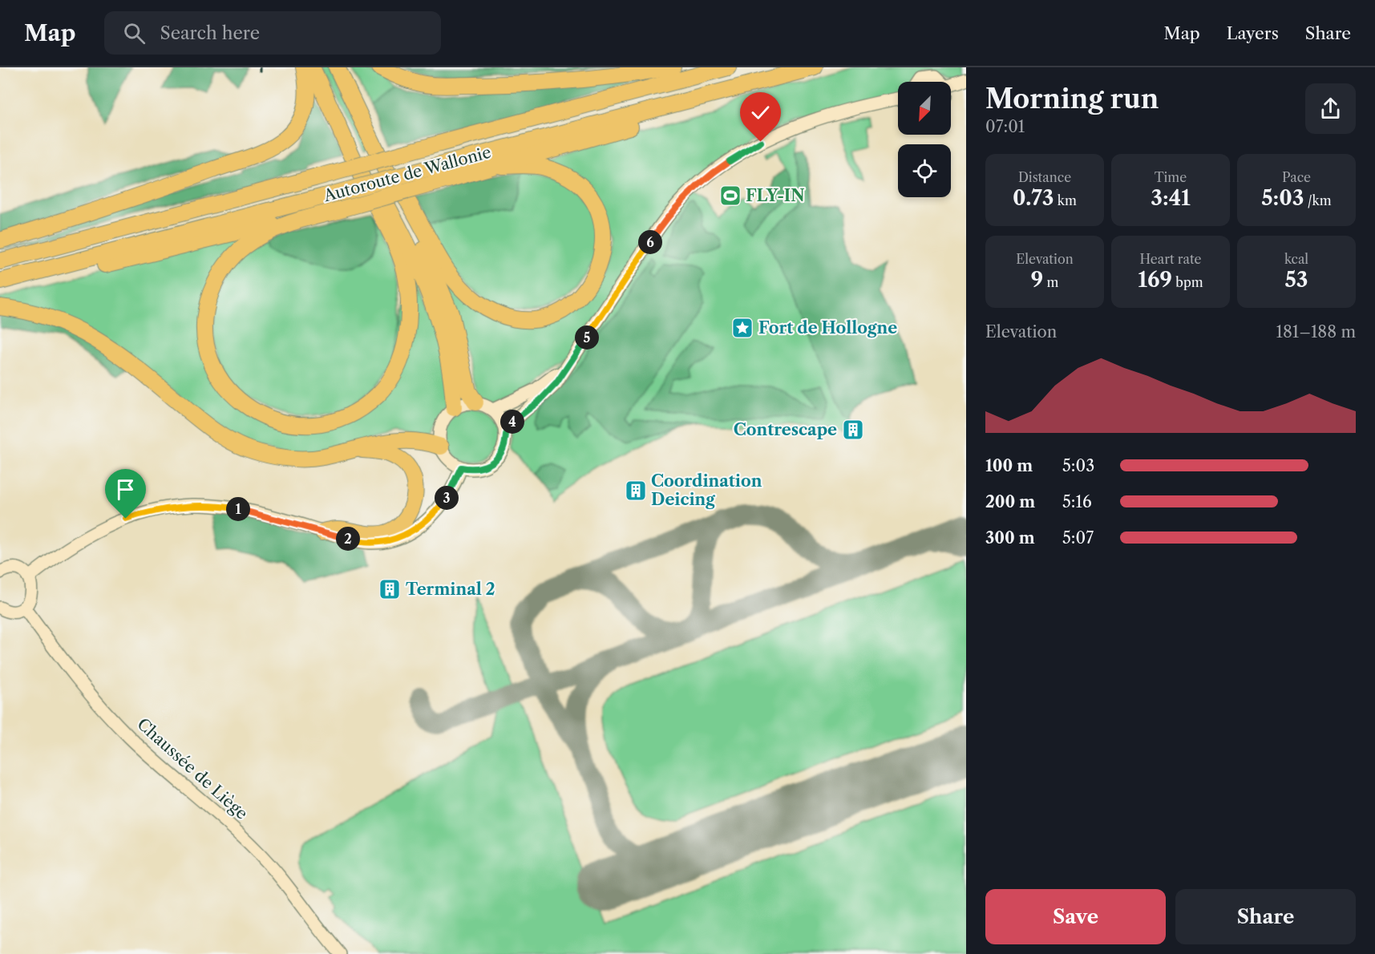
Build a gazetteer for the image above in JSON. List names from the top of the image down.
{
  "streets": {
    "highway": ["Autoroute de Wallonie"],
    "main road": ["Chaussée de Liège"]
  },
  "places": {
    "sports": ["FLY-IN"],
    "place": ["Fort de Hollogne"],
    "building": ["Contrescape", "Coordination Deicing", "Terminal 2"]
  },
  "north": "bottom left",
  "page": {
    "header": "Map",
    "search": "Search here",
    "nav": ["Map", "Layers", "Share"],
    "heading": ["Morning run", "07:01"],
    "stats": [
      ["Distance", "0.73 km"],
      ["Time", "3:41"],
      ["Pace", "5:03 /km"],
      ["Elevation", "9 m"],
      ["Heart rate", "169 bpm"],
      ["kcal", "53"]
    ],
    "pins": [
      "6",
      "5",
      "4",
      "3",
      "1",
      "2"
    ],
    "chart": ["Elevation", "181–188 m"],
    "list": [
      {
        "name": "100 m",
        "note": "5:03"
      },
      {
        "name": "200 m",
        "note": "5:16"
      },
      {
        "name": "300 m",
        "note": "5:07"
      }
    ],
    "buttons": ["Save", "Share"]
  }
}
